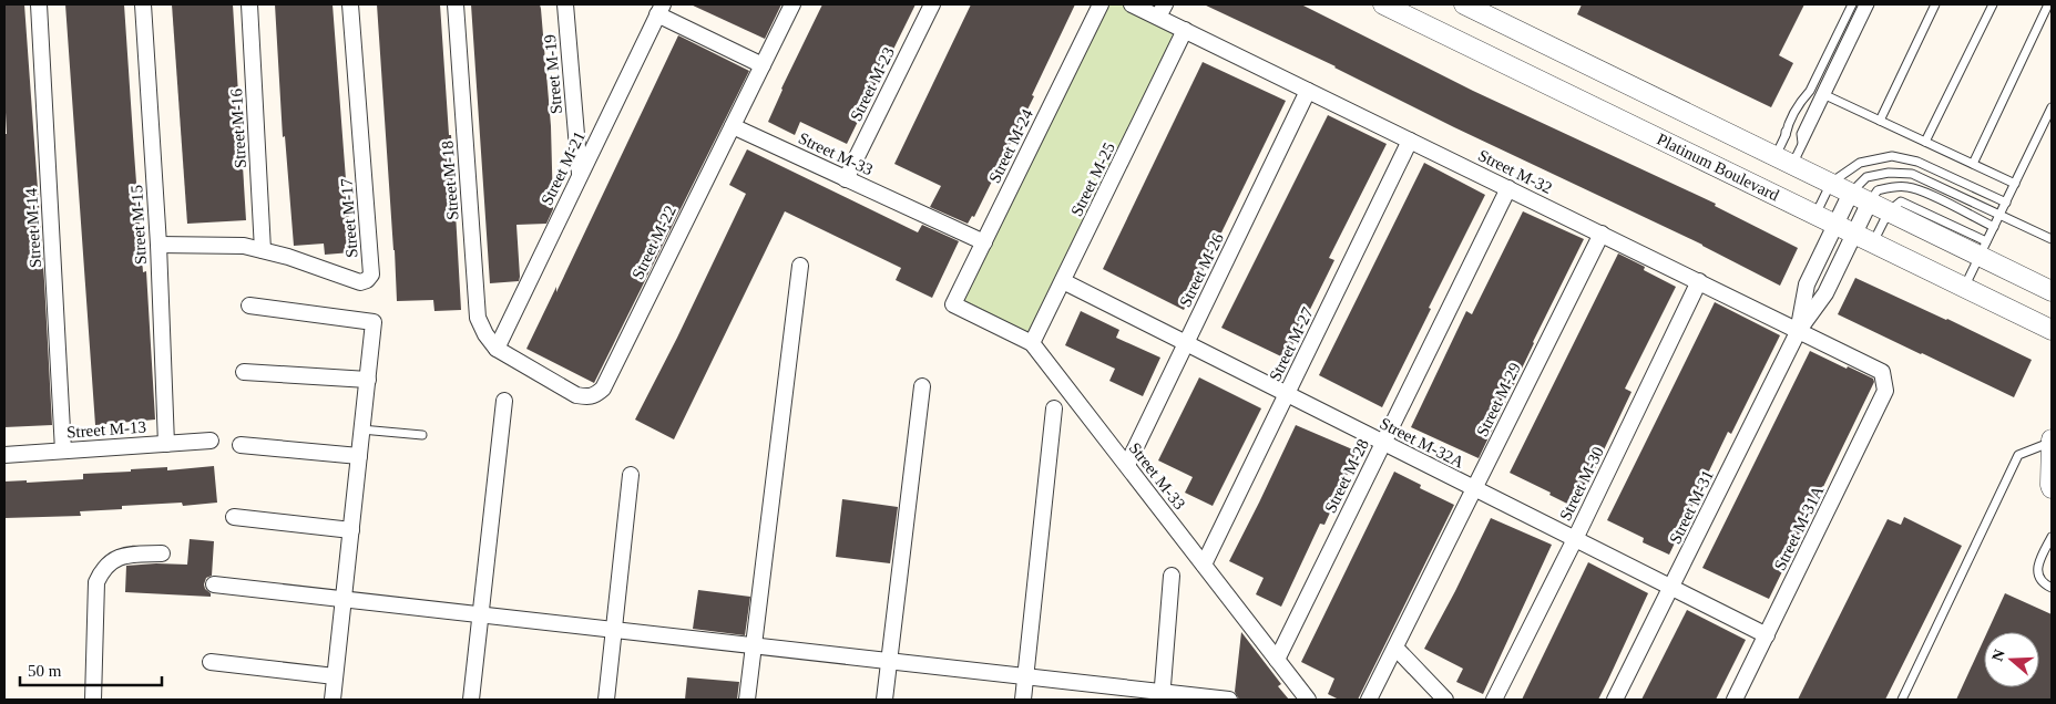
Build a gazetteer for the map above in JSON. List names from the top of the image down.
{
  "streets": {
    "street": [
      "Street M-19",
      "Street M-23",
      "Street M-16",
      "Street M-24",
      "Street M-33",
      "Platinum Boulevard",
      "Street M-21",
      "Street M-32",
      "Street M-25",
      "Street M-18",
      "Street M-17",
      "Street M-15",
      "Street M-14",
      "Street M-22",
      "Street M-26",
      "Street M-27",
      "Street M-29",
      "Street M-13",
      "Street M-32A",
      "Street M-28",
      "Street M-30",
      "Street M-31",
      "Street M-31A"
    ]
  },
  "crossings": [
    ["Street M-19", "Street M-21"],
    ["Street M-23", "Street M-33"],
    ["Street M-16", "Street M-17"],
    ["Street M-24", "Street M-33"],
    ["Street M-33", "Street M-25"],
    ["Street M-33", "Street M-22"],
    ["Street M-33", "Street M-26"],
    ["Street M-33", "Street M-27"],
    ["Street M-33", "Street M-28"],
    ["Street M-21", "Street M-18"],
    ["Street M-21", "Street M-22"],
    ["Street M-32", "Street M-25"],
    ["Street M-32", "Street M-26"],
    ["Street M-32", "Street M-27"],
    ["Street M-32", "Street M-29"],
    ["Street M-32", "Street M-28"],
    ["Street M-32", "Street M-30"],
    ["Street M-32", "Street M-31"],
    ["Street M-32", "Street M-31A"],
    ["Street M-25", "Street M-32A"],
    ["Street M-18", "Street M-22"],
    ["Street M-17", "Street M-15"],
    ["Street M-15", "Street M-13"],
    ["Street M-14", "Street M-13"],
    ["Street M-26", "Street M-32A"],
    ["Street M-27", "Street M-32A"],
    ["Street M-29", "Street M-32A"],
    ["Street M-32A", "Street M-28"],
    ["Street M-32A", "Street M-30"],
    ["Street M-32A", "Street M-31"],
    ["Street M-32A", "Street M-31A"]
  ],
  "scale_bar": "50 m",
  "north": "left"
}
